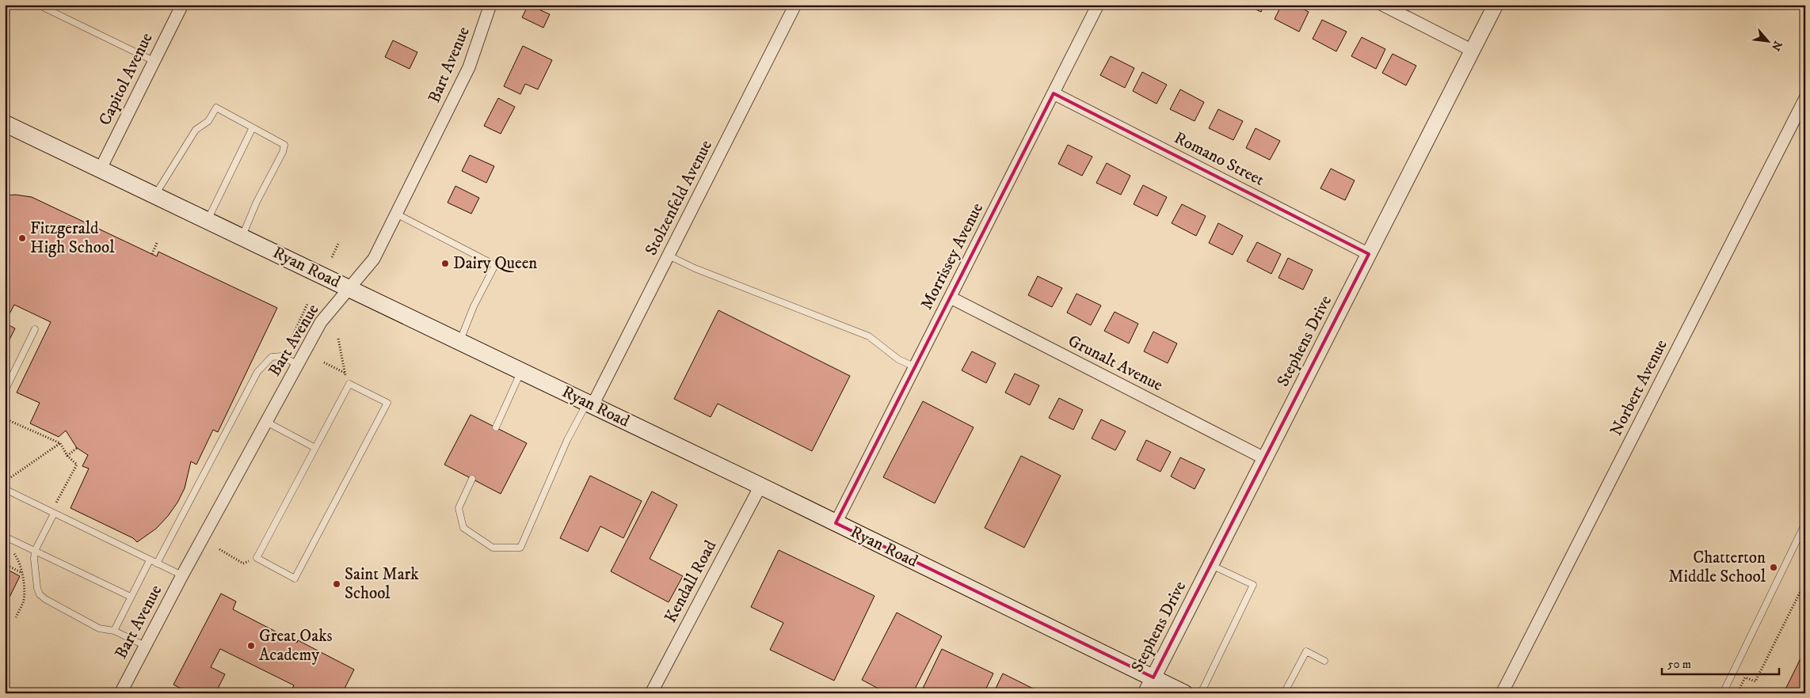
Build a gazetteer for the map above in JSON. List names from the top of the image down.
{
  "streets": {
    "main road": ["Ryan Road"],
    "street": [
      "Bart Avenue",
      "Capitol Avenue",
      "Romano Street",
      "Stolzenfeld Avenue",
      "Morrissey Avenue",
      "Stephens Drive",
      "Grunalt Avenue",
      "Norbert Avenue",
      "Kendall Road"
    ]
  },
  "crossings": [
    ["Bart Avenue", "Ryan Road"],
    ["Capitol Avenue", "Ryan Road"],
    ["Romano Street", "Morrissey Avenue"],
    ["Romano Street", "Stephens Drive"],
    ["Stolzenfeld Avenue", "Ryan Road"],
    ["Morrissey Avenue", "Ryan Road"],
    ["Morrissey Avenue", "Grunalt Avenue"],
    ["Ryan Road", "Stephens Drive"],
    ["Ryan Road", "Kendall Road"],
    ["Stephens Drive", "Grunalt Avenue"]
  ],
  "places": [
    "Fitzgerald High School",
    "Dairy Queen",
    "Chatterton Middle School",
    "Saint Mark School",
    "Great Oaks Academy"
  ],
  "scale_bar": "50 m",
  "north": "bottom right"
}
